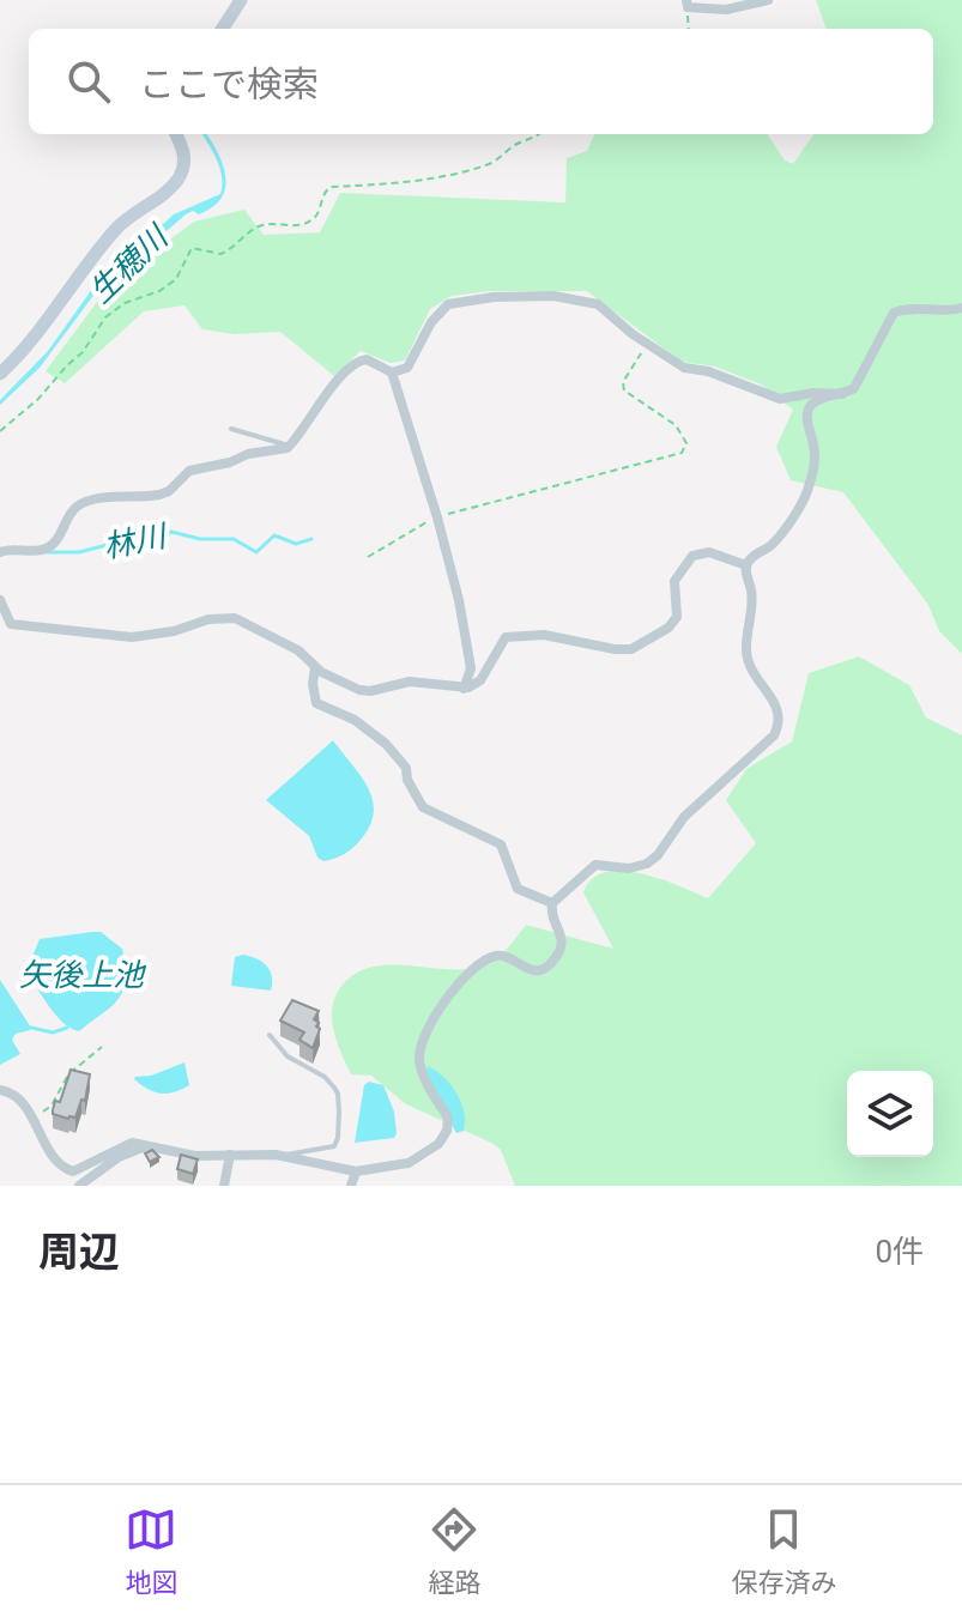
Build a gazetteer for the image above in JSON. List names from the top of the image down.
{
  "water": ["生穂川", "林川", "矢後上池"],
  "page": {
    "search": "ここで検索",
    "heading": ["周辺", "0件"],
    "nav": ["地図", "経路", "保存済み"]
  }
}
